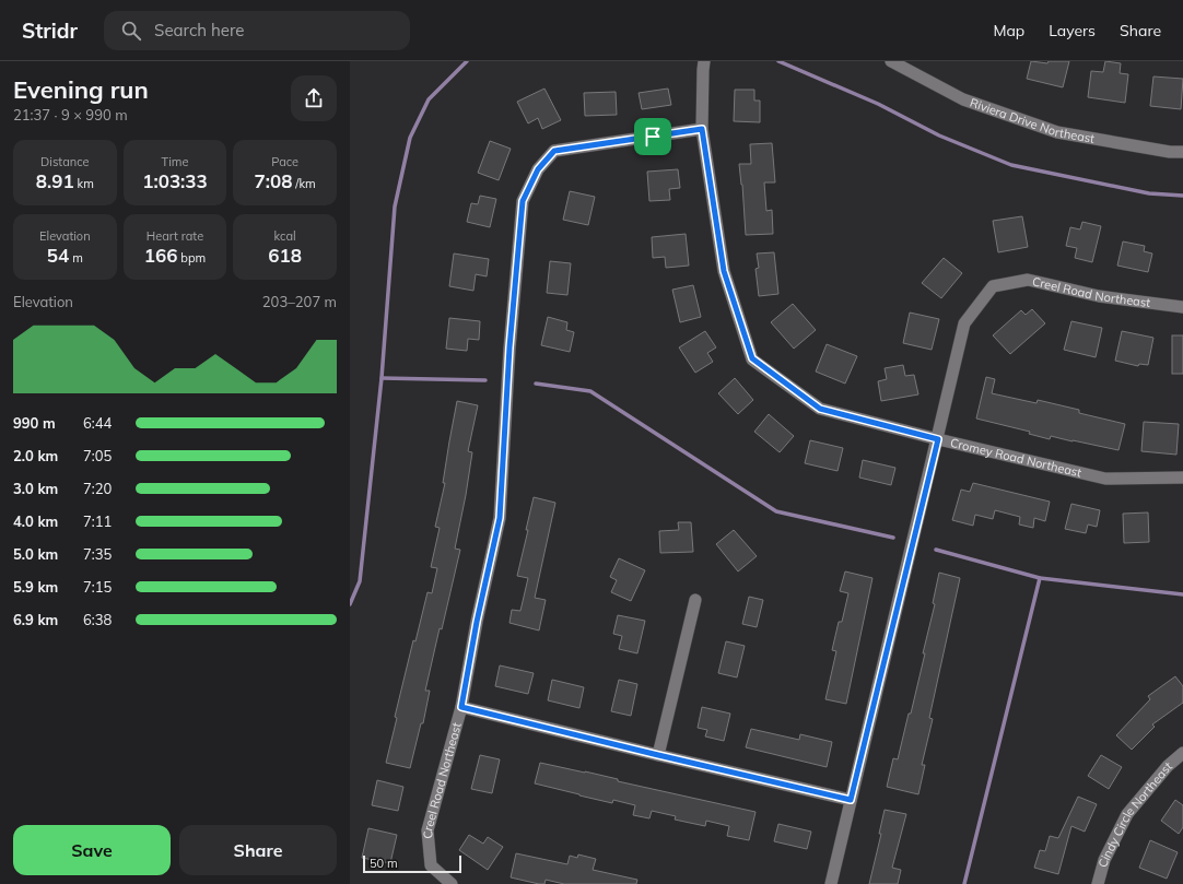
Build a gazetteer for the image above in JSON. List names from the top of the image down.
{
  "streets": {
    "street": [
      "Riviera Drive Northeast",
      "Creel Road Northeast",
      "Cromey Road Northeast",
      "Cindy Circle Northeast"
    ]
  },
  "crossings": [
    ["Creel Road Northeast", "Cromey Road Northeast"]
  ],
  "scale_bar": "50 m",
  "page": {
    "header": "Stridr",
    "search": "Search here",
    "nav": ["Map", "Layers", "Share"],
    "heading": ["Evening run", "21:37 · 9 × 990 m"],
    "stats": [
      ["Distance", "8.91 km"],
      ["Time", "1:03:33"],
      ["Pace", "7:08 /km"],
      ["Elevation", "54 m"],
      ["Heart rate", "166 bpm"],
      ["kcal", "618"]
    ],
    "chart": ["Elevation", "203–207 m"],
    "list": [
      {
        "name": "990 m",
        "note": "6:44"
      },
      {
        "name": "2.0 km",
        "note": "7:05"
      },
      {
        "name": "3.0 km",
        "note": "7:20"
      },
      {
        "name": "4.0 km",
        "note": "7:11"
      },
      {
        "name": "5.0 km",
        "note": "7:35"
      },
      {
        "name": "5.9 km",
        "note": "7:15"
      },
      {
        "name": "6.9 km",
        "note": "6:38"
      }
    ],
    "buttons": ["Save", "Share"],
    "scale": "50 m"
  }
}
